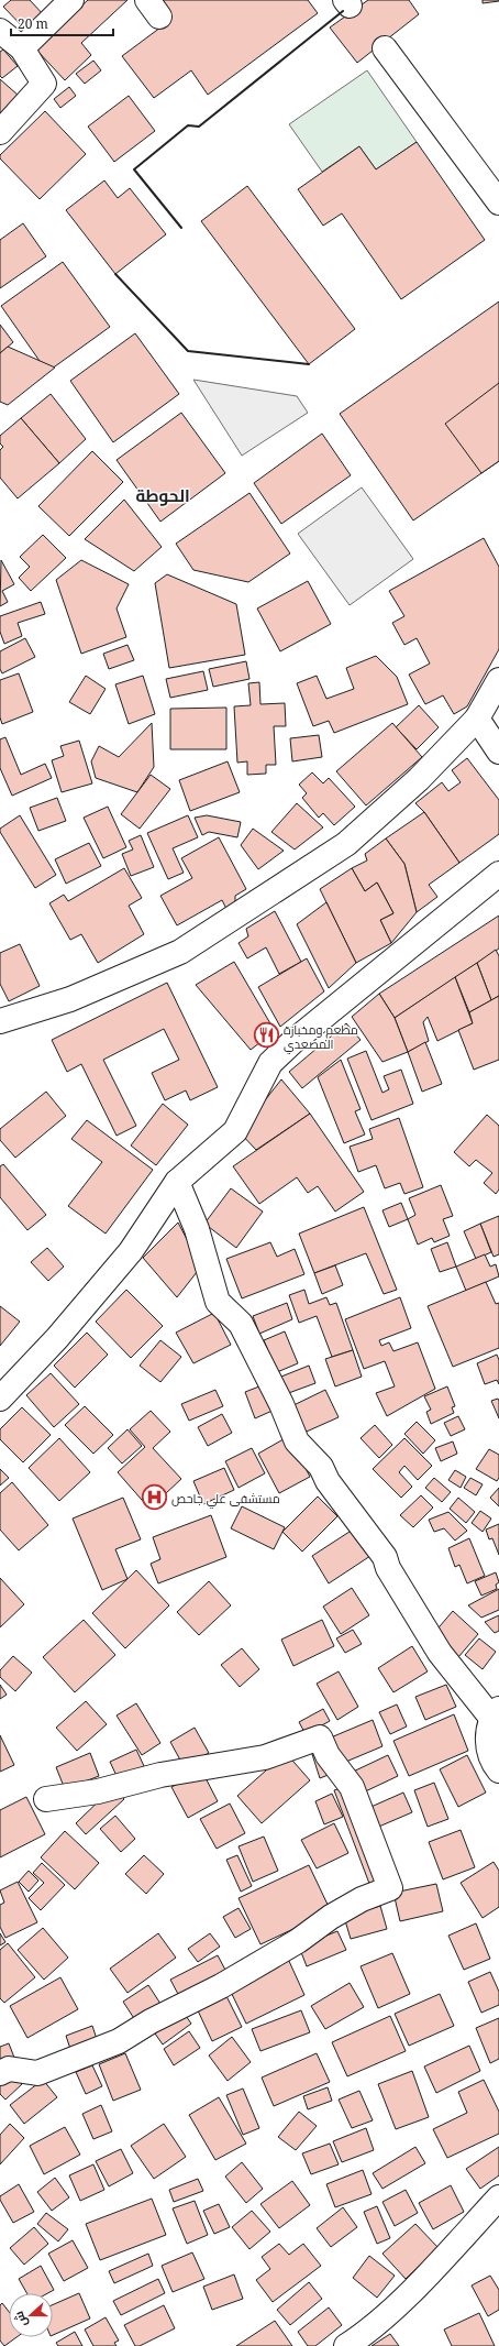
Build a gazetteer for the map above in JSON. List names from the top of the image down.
{
  "districts": ["الحوطة"],
  "places": {
    "restaurant": ["مطعم ومخبازة المصعدي"],
    "hospital": ["مستشفى علي جاحص"]
  },
  "scale_bar": "20 m",
  "north": "left"
}
